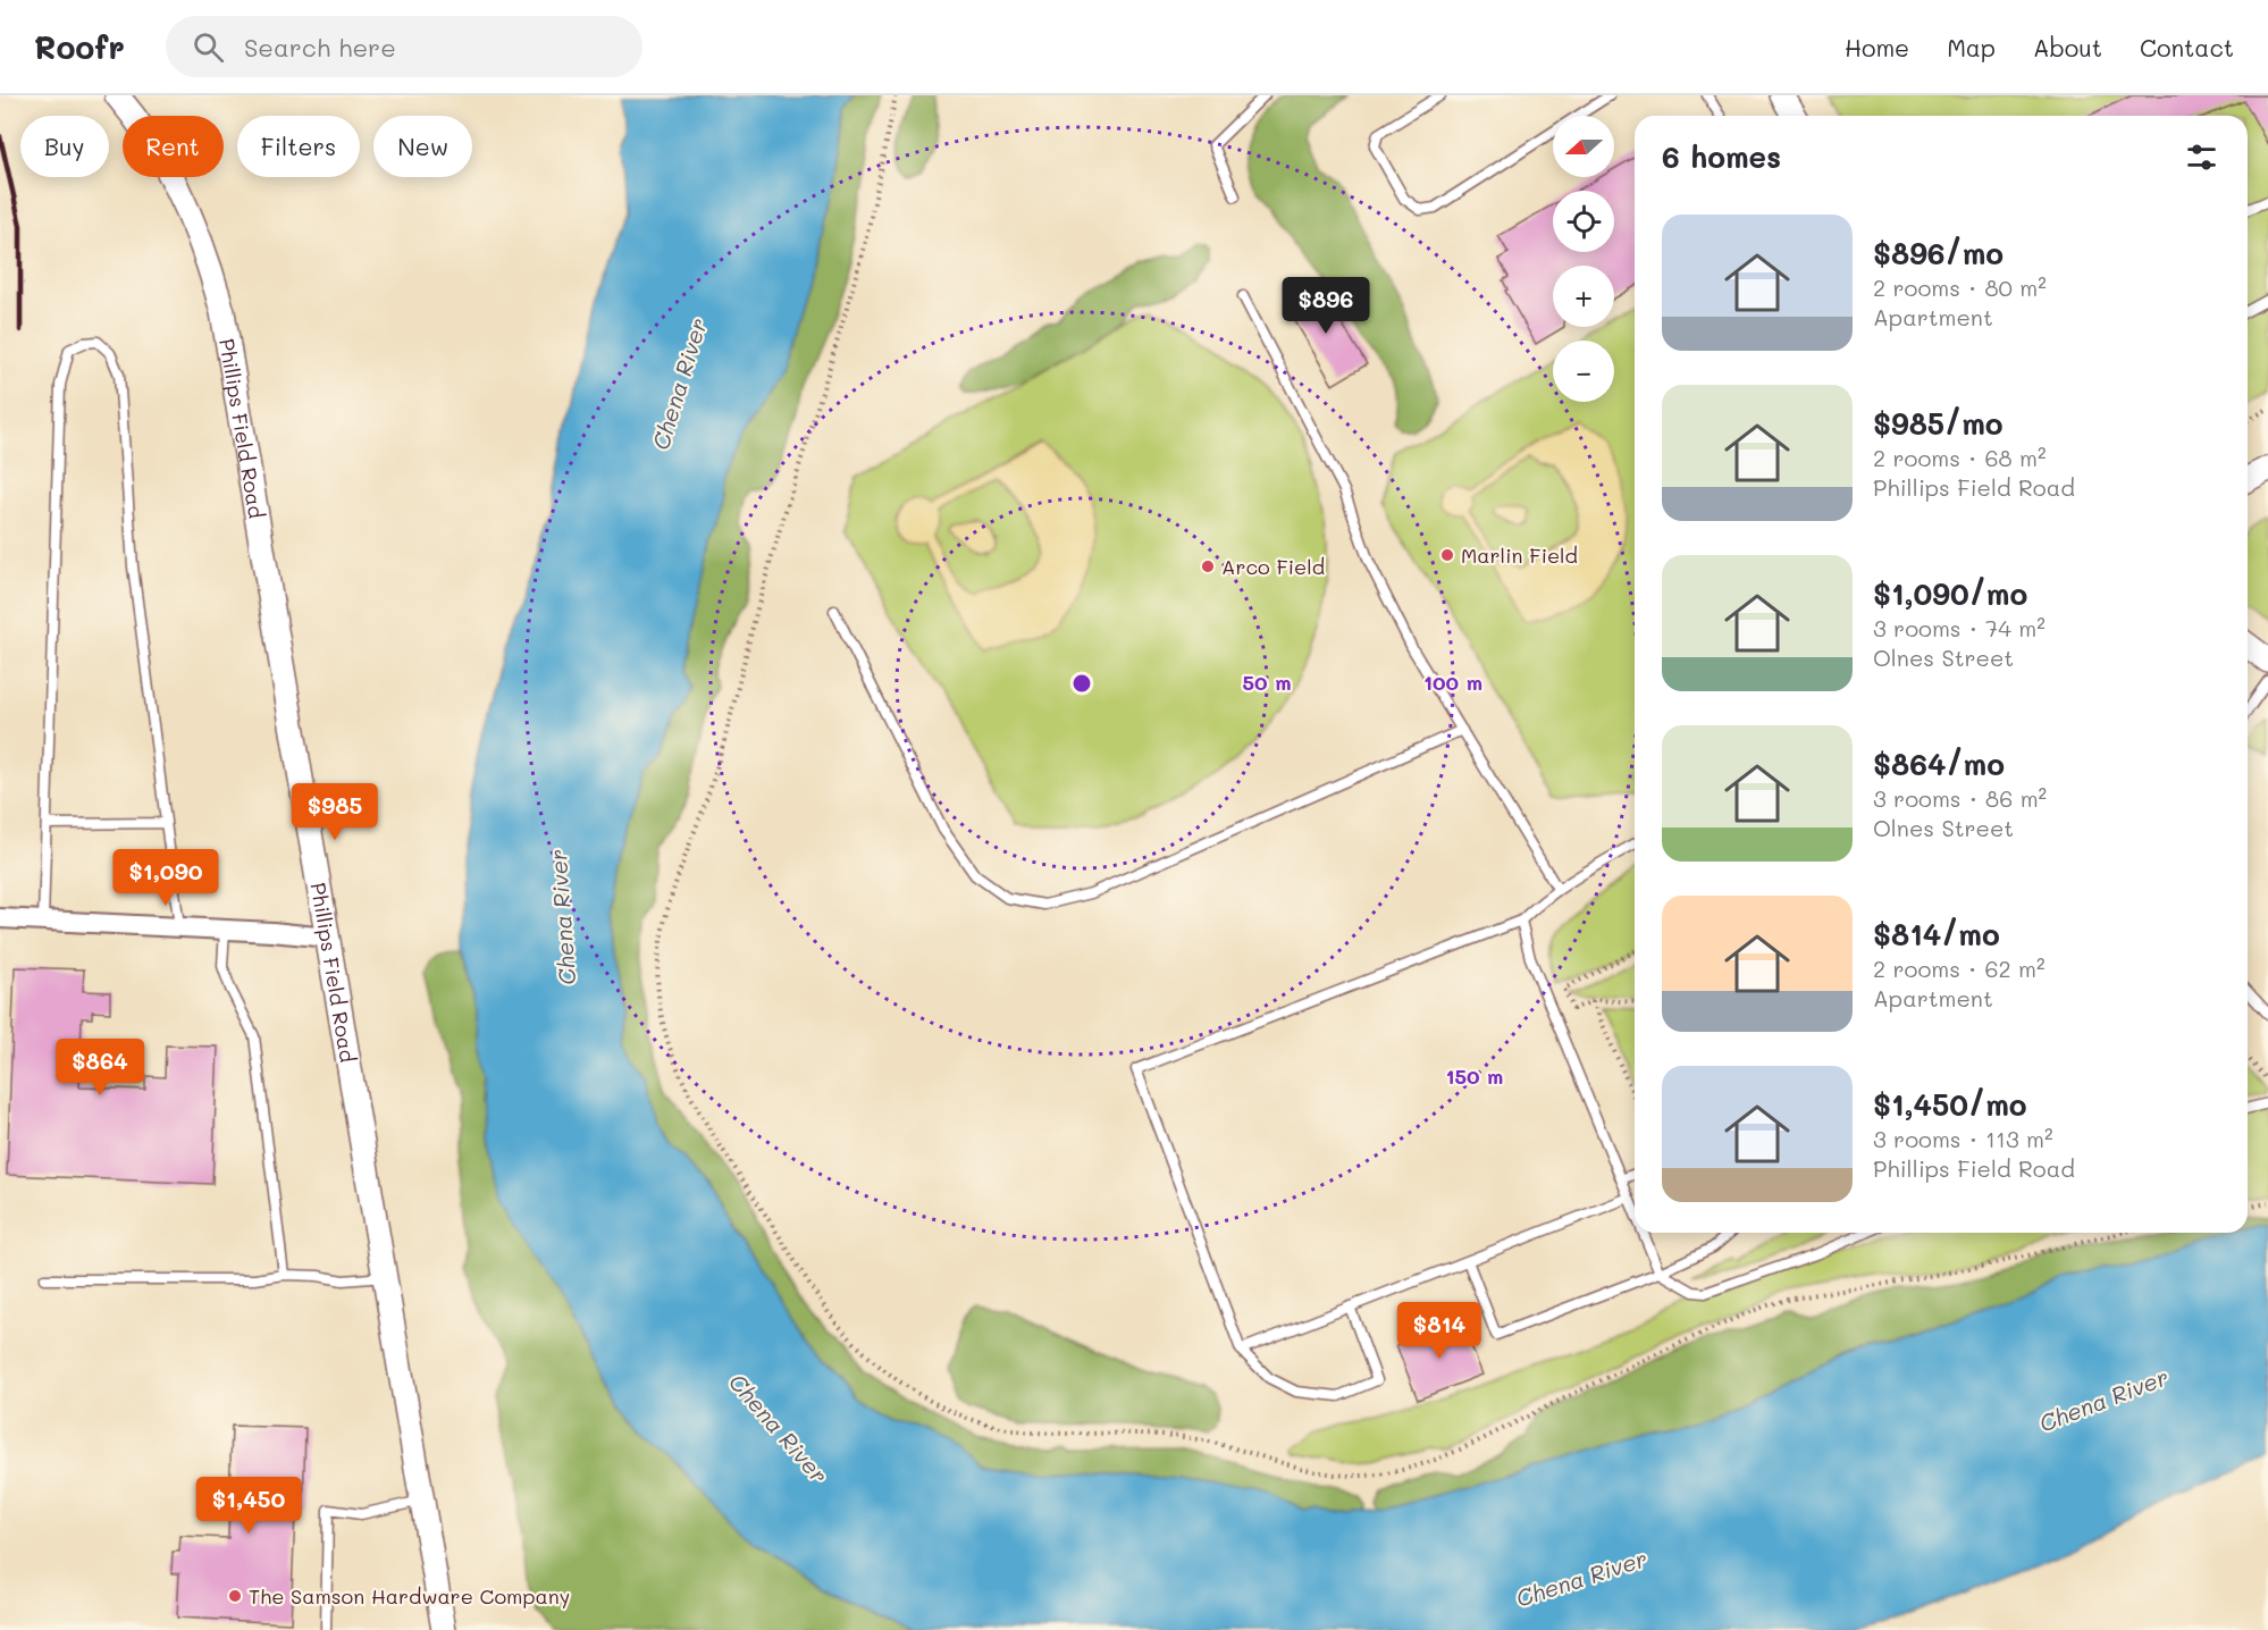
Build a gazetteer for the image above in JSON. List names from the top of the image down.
{
  "streets": {
    "street": ["Phillips Field Road"]
  },
  "water": ["Chena River"],
  "places": ["Marlin Field", "Arco Field", "The Samson Hardware Company"],
  "north": "left",
  "page": {
    "header": "Roofr",
    "search": "Search here",
    "nav": [
      "Home",
      "Map",
      "About",
      "Contact"
    ],
    "map_buttons": ["+", "−"],
    "chip": [
      "Buy",
      "Rent",
      "Filters",
      "New"
    ],
    "heading": "6 homes",
    "list": [
      {
        "name": "$896/mo",
        "note": "2 rooms · 80 m² · Apartment"
      },
      {
        "name": "$985/mo",
        "note": "2 rooms · 68 m² · Phillips Field Road"
      },
      {
        "name": "$1,090/mo",
        "note": "3 rooms · 74 m² · Olnes Street"
      },
      {
        "name": "$864/mo",
        "note": "3 rooms · 86 m² · Olnes Street"
      },
      {
        "name": "$814/mo",
        "note": "2 rooms · 62 m² · Apartment"
      },
      {
        "name": "$1,450/mo",
        "note": "3 rooms · 113 m² · Phillips Field Road"
      }
    ],
    "price": [
      "$896",
      "$985",
      "$1,090",
      "$864",
      "$814",
      "$1,450"
    ]
  },
  "rings": ["50 m", "100 m", "150 m"]
}
